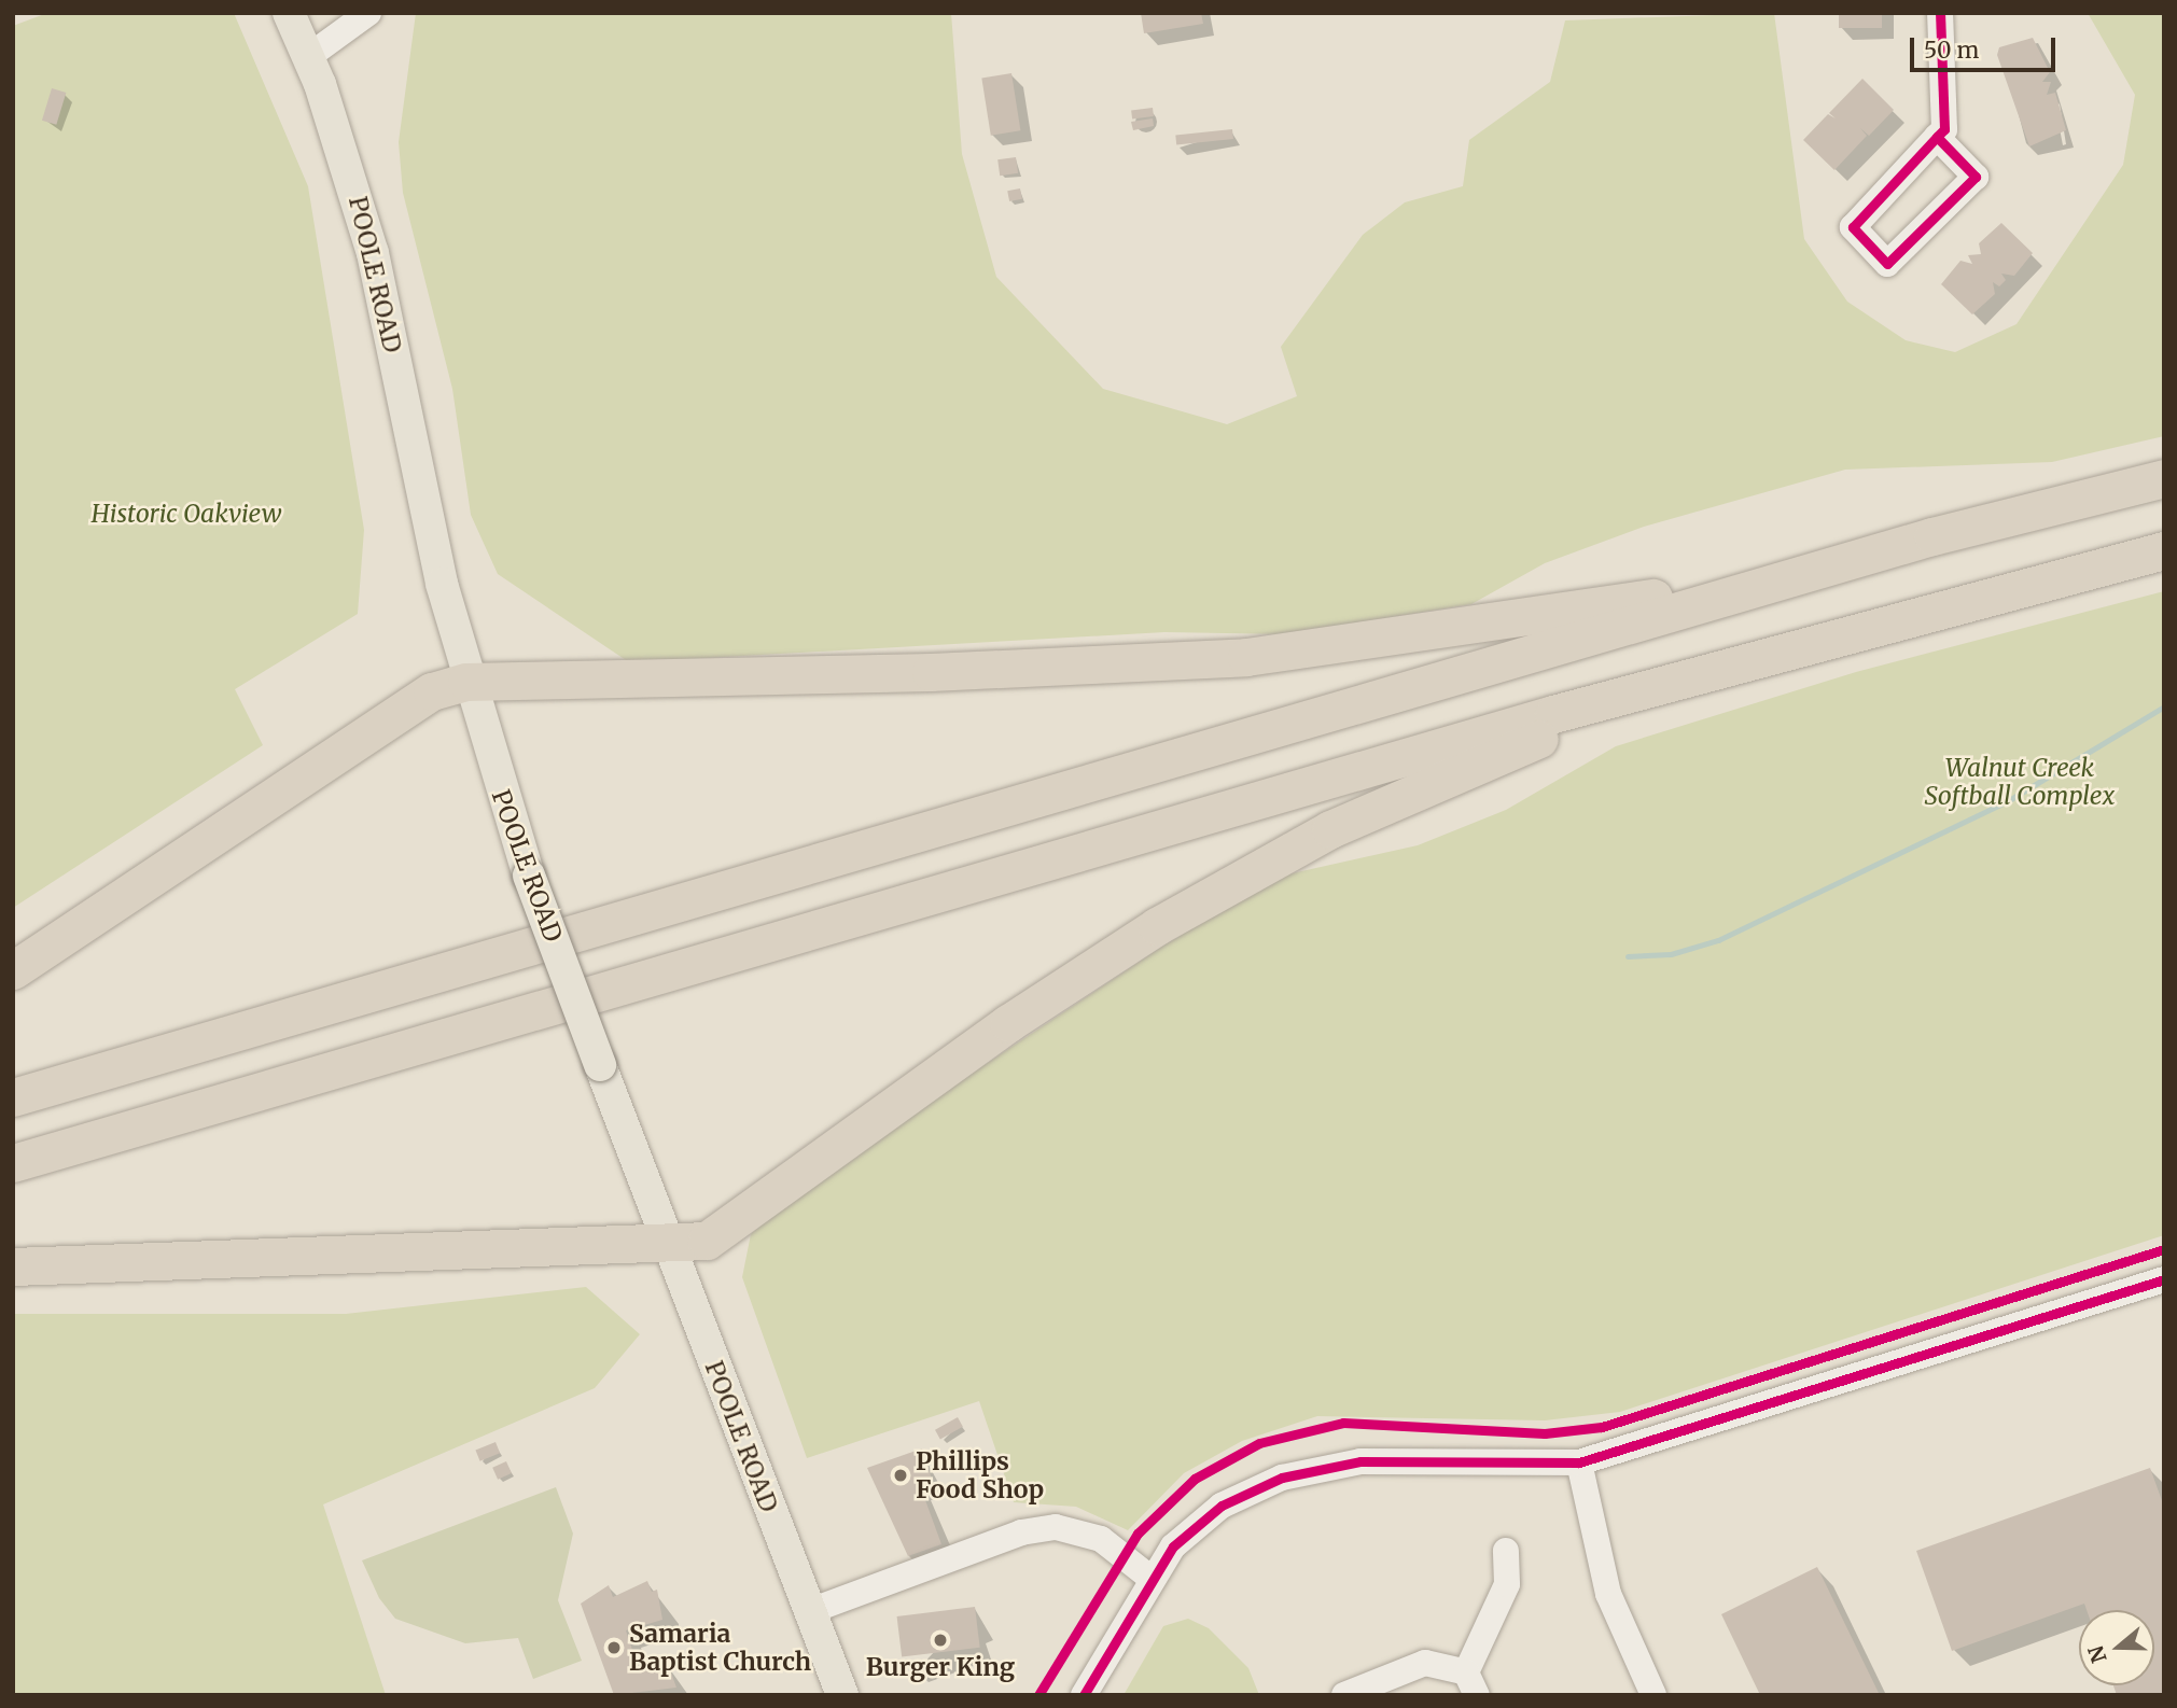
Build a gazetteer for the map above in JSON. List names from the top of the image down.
{
  "streets": {
    "main road": ["POOLE ROAD"]
  },
  "parks": ["Historic Oakview", "Walnut Creek Softball Complex"],
  "places": ["Phillips Food Shop", "Burger King", "Samaria Baptist Church"],
  "scale_bar": "50 m",
  "north": "left"
}
